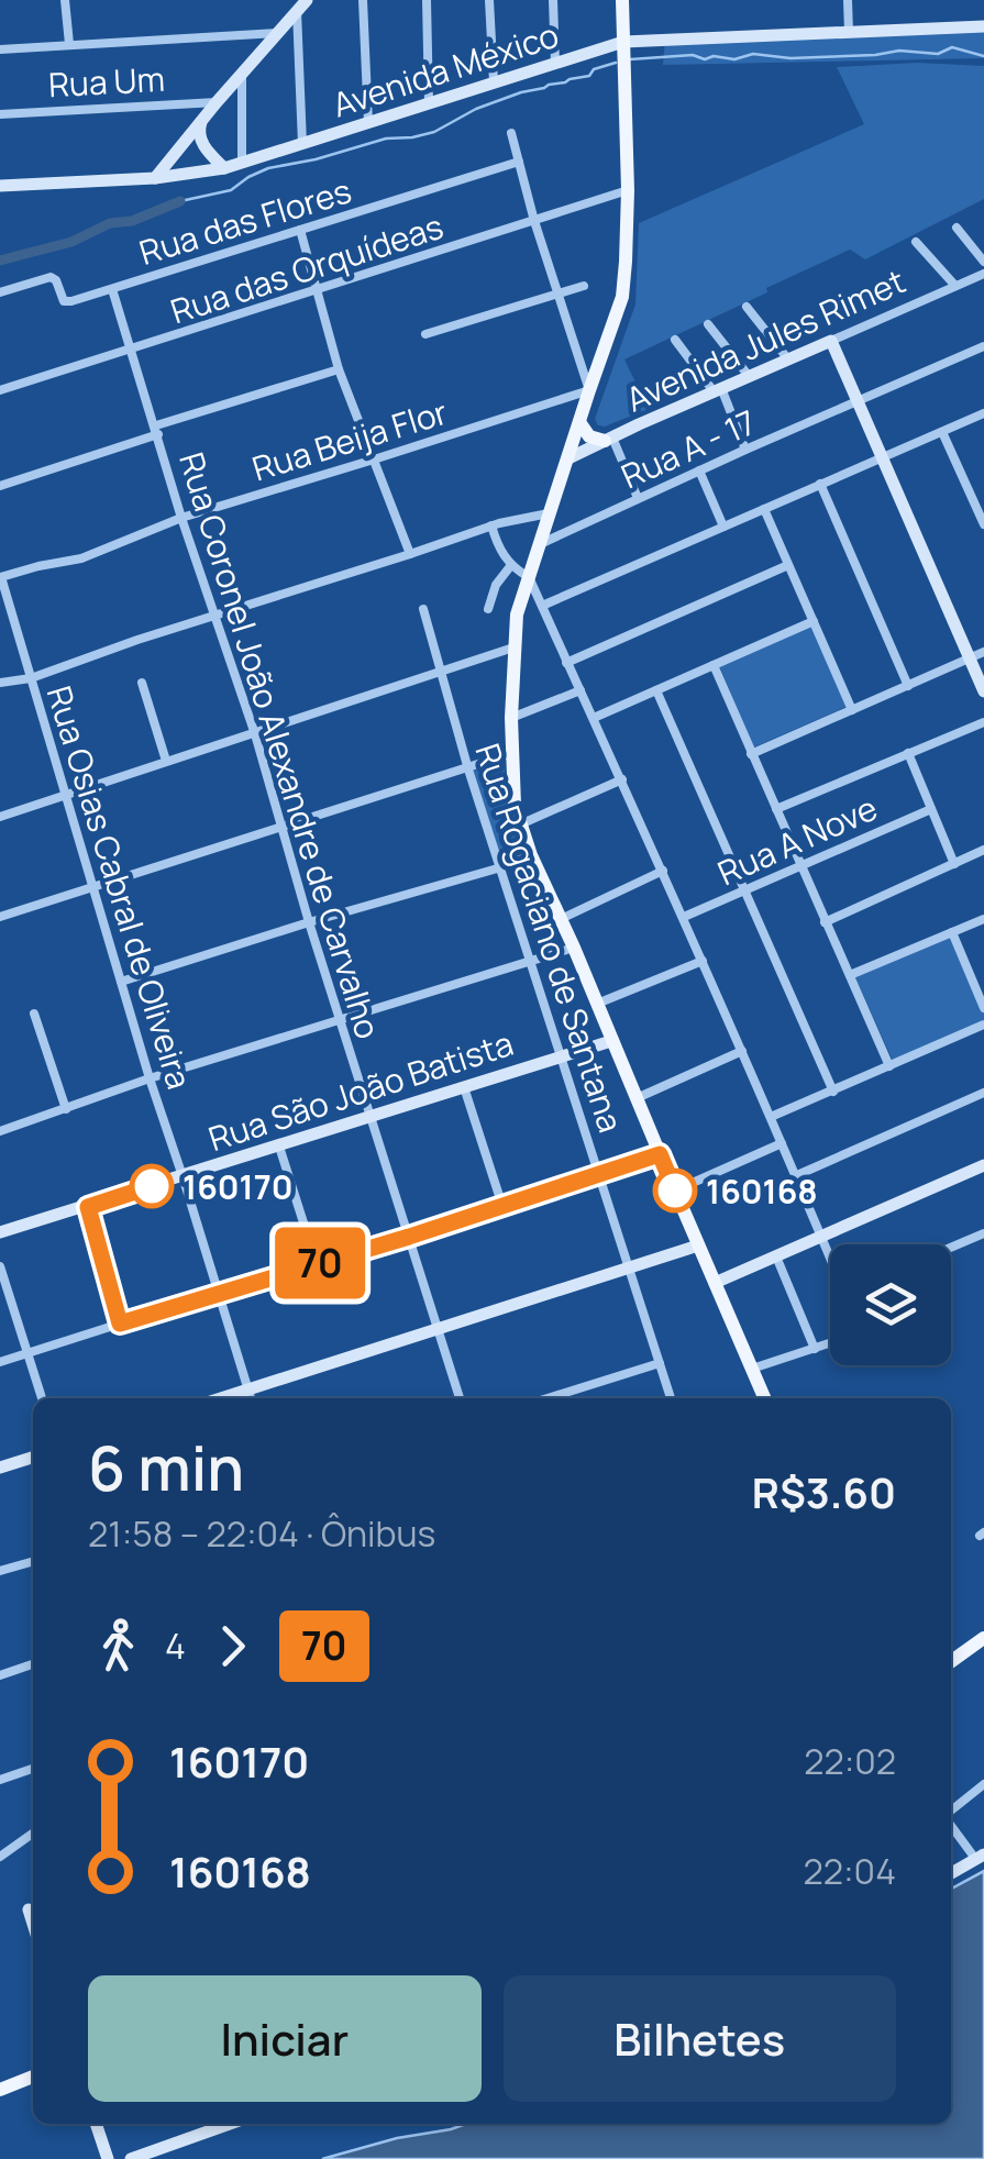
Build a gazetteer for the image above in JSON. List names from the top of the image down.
{
  "streets": {
    "street": [
      "Avenida México",
      "Rua Um",
      "Rua das Flores",
      "Rua das Orquídeas",
      "Avenida Jules Rimet",
      "Rua Beija Flor",
      "Rua A - 17",
      "Rua Coronel João Alexandre de Carvalho",
      "Rua A Nove",
      "Rua Osias Cabral de Oliveira",
      "Rua Rogaciano de Santana",
      "Rua São João Batista"
    ]
  },
  "crossings": [
    ["Rua das Flores", "Rua Coronel João Alexandre de Carvalho"],
    ["Rua das Orquídeas", "Rua Coronel João Alexandre de Carvalho"],
    ["Rua Beija Flor", "Rua Coronel João Alexandre de Carvalho"],
    ["Rua Beija Flor", "Rua Osias Cabral de Oliveira"],
    ["Rua Coronel João Alexandre de Carvalho", "Rua São João Batista"],
    ["Rua Osias Cabral de Oliveira", "Rua São João Batista"],
    ["Rua Rogaciano de Santana", "Rua São João Batista"]
  ],
  "places": ["160170", "160168"],
  "lines": ["bus line 70"],
  "page": {
    "on_map": "70",
    "heading": ["6 min", "21:58 – 22:04 · Ônibus", "R$3.60"],
    "legs": ["4", "70"],
    "list": [
      {
        "name": "160170",
        "value": "22:02"
      },
      {
        "name": "160168",
        "value": "22:04"
      }
    ],
    "buttons": ["Iniciar", "Bilhetes"]
  }
}
